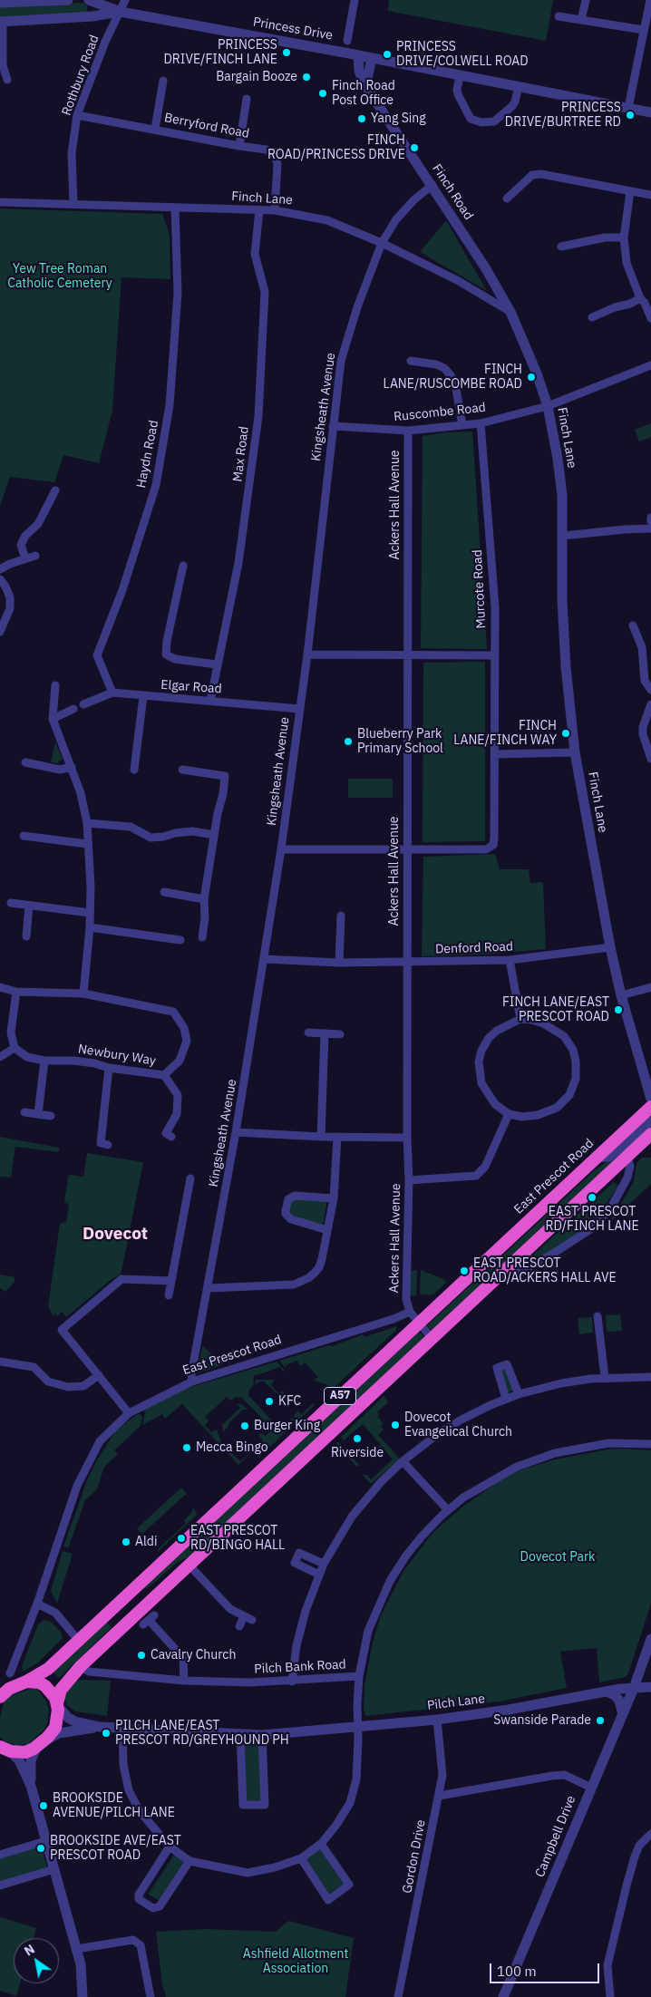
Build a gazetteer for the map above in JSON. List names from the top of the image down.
{
  "streets": {
    "highway": ["East Prescot Road", "A57"],
    "street": [
      "Princess Drive",
      "Rothbury Road",
      "Berryford Road",
      "Finch Road",
      "Finch Lane",
      "Kingsheath Avenue",
      "Ruscombe Road",
      "Haydn Road",
      "Max Road",
      "Ackers Hall Avenue",
      "Murcote Road",
      "Elgar Road",
      "Denford Road",
      "Newbury Way",
      "Pilch Bank Road",
      "Pilch Lane",
      "Campbell Drive",
      "Gordon Drive"
    ]
  },
  "crossings": [
    ["Princess Drive", "Rothbury Road"],
    ["Princess Drive", "Finch Road"],
    ["Rothbury Road", "Berryford Road"],
    ["Rothbury Road", "Finch Lane"],
    ["Berryford Road", "Finch Lane"],
    ["Finch Road", "Finch Lane"],
    ["Finch Road", "Kingsheath Avenue"],
    ["Finch Lane", "Kingsheath Avenue"],
    ["Finch Lane", "Ruscombe Road"],
    ["Finch Lane", "Haydn Road"],
    ["Finch Lane", "Max Road"],
    ["Finch Lane", "Denford Road"],
    ["Kingsheath Avenue", "Ruscombe Road"],
    ["Kingsheath Avenue", "Elgar Road"],
    ["Kingsheath Avenue", "Denford Road"],
    ["Kingsheath Avenue", "East Prescot Road"],
    ["Ruscombe Road", "Ackers Hall Avenue"],
    ["Ruscombe Road", "Murcote Road"],
    ["Haydn Road", "Elgar Road"],
    ["Max Road", "Elgar Road"],
    ["Ackers Hall Avenue", "Murcote Road"],
    ["Ackers Hall Avenue", "Denford Road"],
    ["Ackers Hall Avenue", "East Prescot Road"],
    ["East Prescot Road", "A57"],
    ["A57", "Pilch Bank Road"],
    ["A57", "Pilch Lane"],
    ["Pilch Lane", "Campbell Drive"],
    ["Pilch Lane", "Gordon Drive"]
  ],
  "districts": ["Dovecot"],
  "parks": ["Yew Tree Roman Catholic Cemetery", "Dovecot Park", "Ashfield Allotment Association"],
  "places": [
    "PRINCESS DRIVE/FINCH LANE",
    "PRINCESS DRIVE/COLWELL ROAD",
    "Bargain Booze",
    "Finch Road Post Office",
    "PRINCESS DRIVE/BURTREE RD",
    "Yang Sing",
    "FINCH ROAD/PRINCESS DRIVE",
    "FINCH LANE/RUSCOMBE ROAD",
    "FINCH LANE/FINCH WAY",
    "Blueberry Park Primary School",
    "FINCH LANE/EAST PRESCOT ROAD",
    "EAST PRESCOT RD/FINCH LANE",
    "EAST PRESCOT ROAD/ACKERS HALL AVE",
    "KFC",
    "Dovecot Evangelical Church",
    "Burger King",
    "Riverside",
    "Mecca Bingo",
    "EAST PRESCOT RD/BINGO HALL",
    "Aldi",
    "Cavalry Church",
    "Swanside Parade",
    "PILCH LANE/EAST PRESCOT RD/GREYHOUND PH",
    "BROOKSIDE AVENUE/PILCH LANE",
    "BROOKSIDE AVE/EAST PRESCOT ROAD"
  ],
  "scale_bar": "100 m",
  "north": "top left"
}
